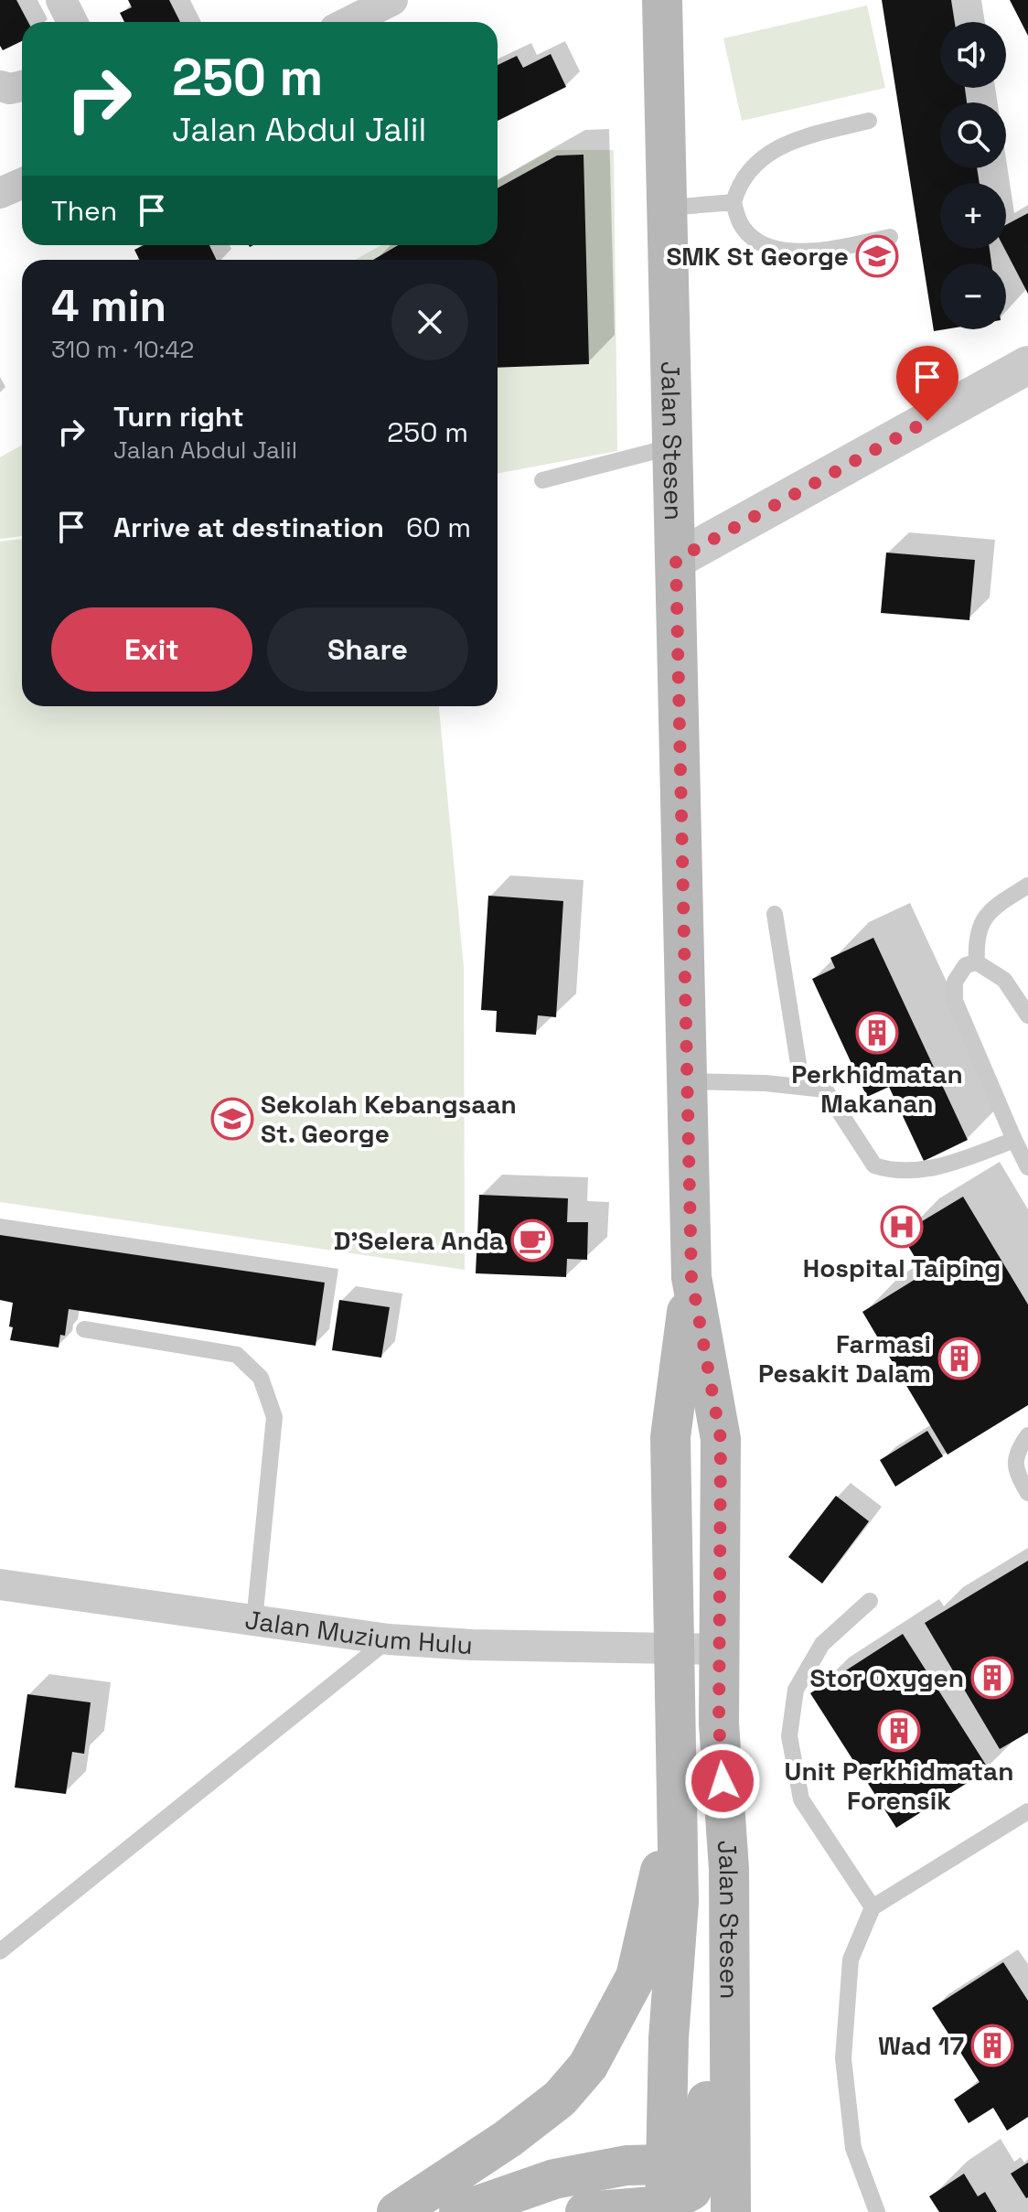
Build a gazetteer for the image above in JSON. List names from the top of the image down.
{
  "streets": {
    "main road": ["Jalan Stesen"],
    "street": ["Jalan Muzium Hulu"]
  },
  "crossings": [
    ["Jalan Stesen", "Jalan Muzium Hulu"]
  ],
  "places": {
    "school or university": ["SMK St George", "Sekolah Kebangsaan St. George"],
    "building": [
      "Perkhidmatan Makanan",
      "Farmasi Pesakit Dalam",
      "Stor Oxygen",
      "Unit Perkhidmatan Forensik",
      "Wad 17"
    ],
    "hospital": ["Hospital Taiping"],
    "cafe": ["D'Selera Anda"]
  },
  "page": {
    "map_buttons": ["+", "−"],
    "turn": ["250 m", "Jalan Abdul Jalil"],
    "then": "Then",
    "heading": ["4 min", "310 m · 10:42"],
    "list": [
      {
        "name": "Turn right",
        "note": "Jalan Abdul Jalil",
        "value": "250 m"
      },
      {
        "name": "Arrive at destination",
        "value": "60 m"
      }
    ],
    "buttons": ["Exit", "Share"]
  }
}
